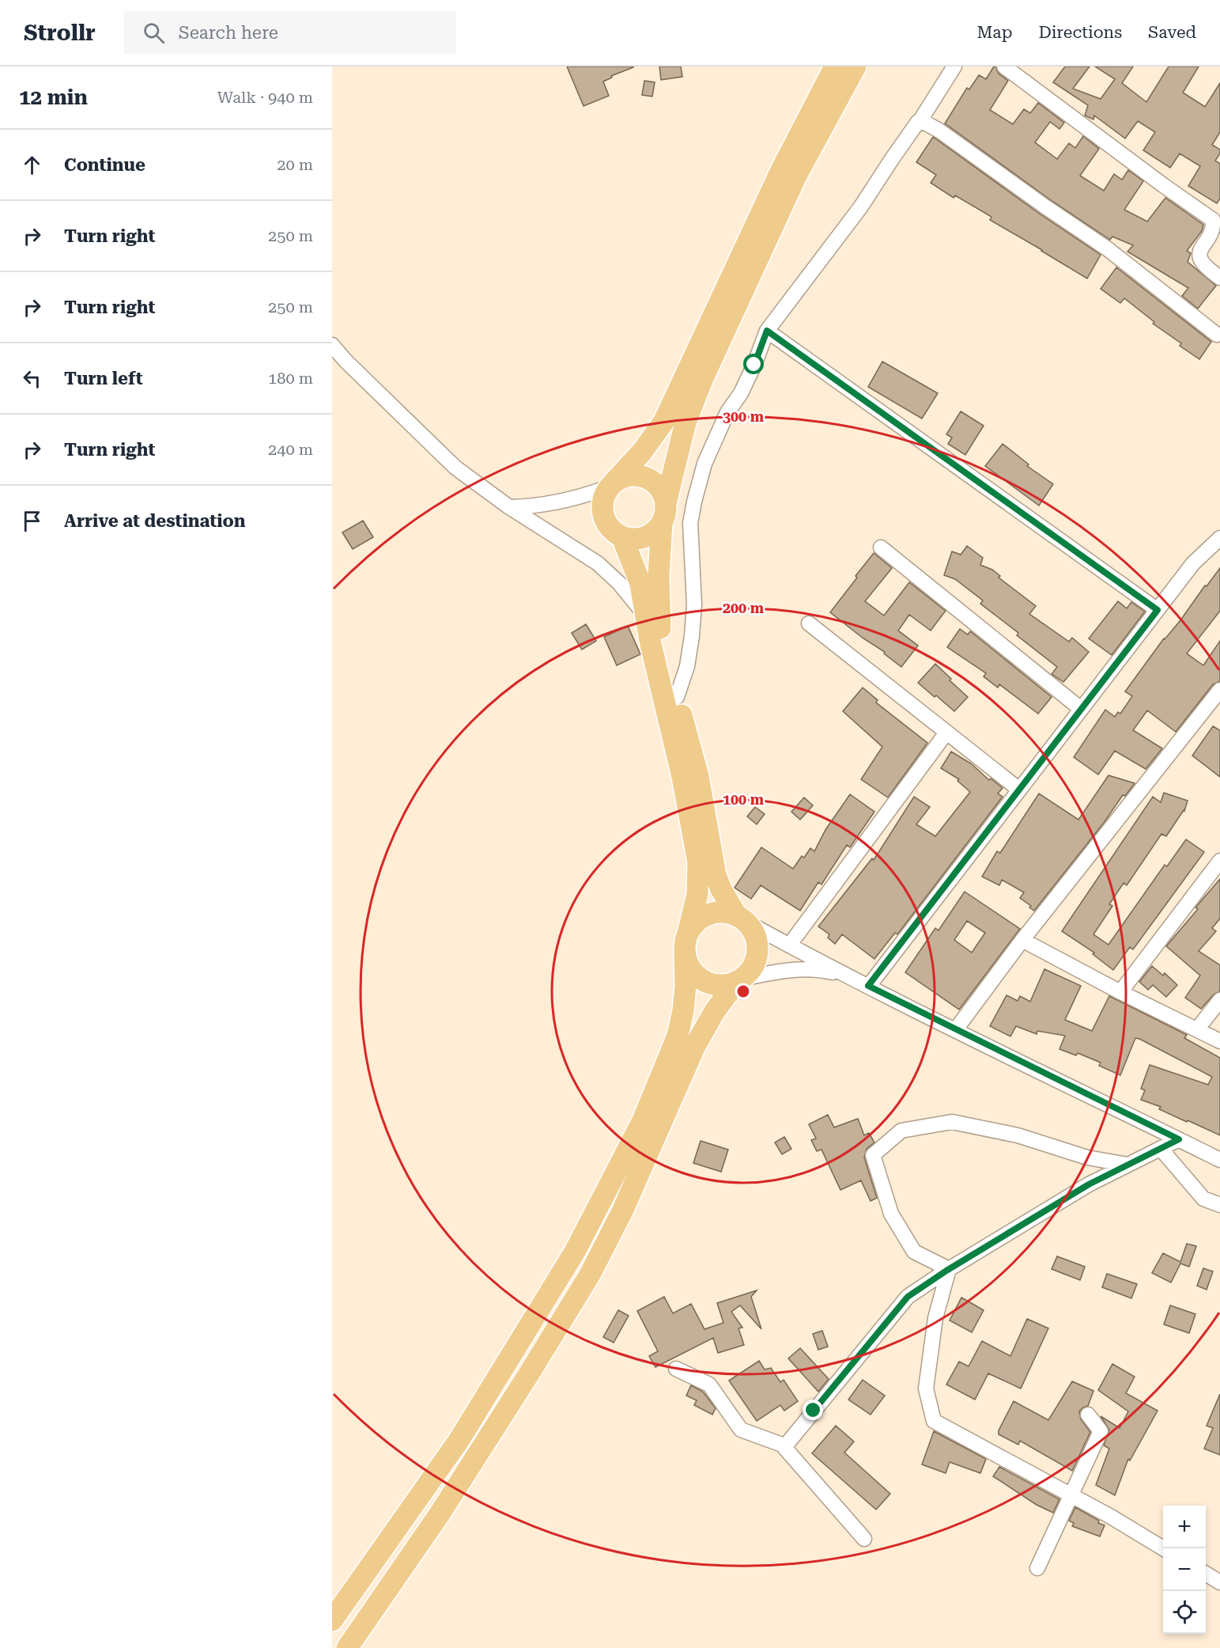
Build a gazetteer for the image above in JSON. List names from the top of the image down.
{
  "page": {
    "header": "Strollr",
    "search": "Search here",
    "nav": ["Map", "Directions", "Saved"],
    "heading": ["12 min", "Walk · 940 m"],
    "list": [
      ["Continue", "20 m"],
      ["Turn right", "250 m"],
      ["Turn right", "250 m"],
      ["Turn left", "180 m"],
      ["Turn right", "240 m"],
      "Arrive at destination"
    ],
    "map_buttons": ["+", "−"]
  },
  "rings": ["300 m", "200 m", "100 m"]
}
